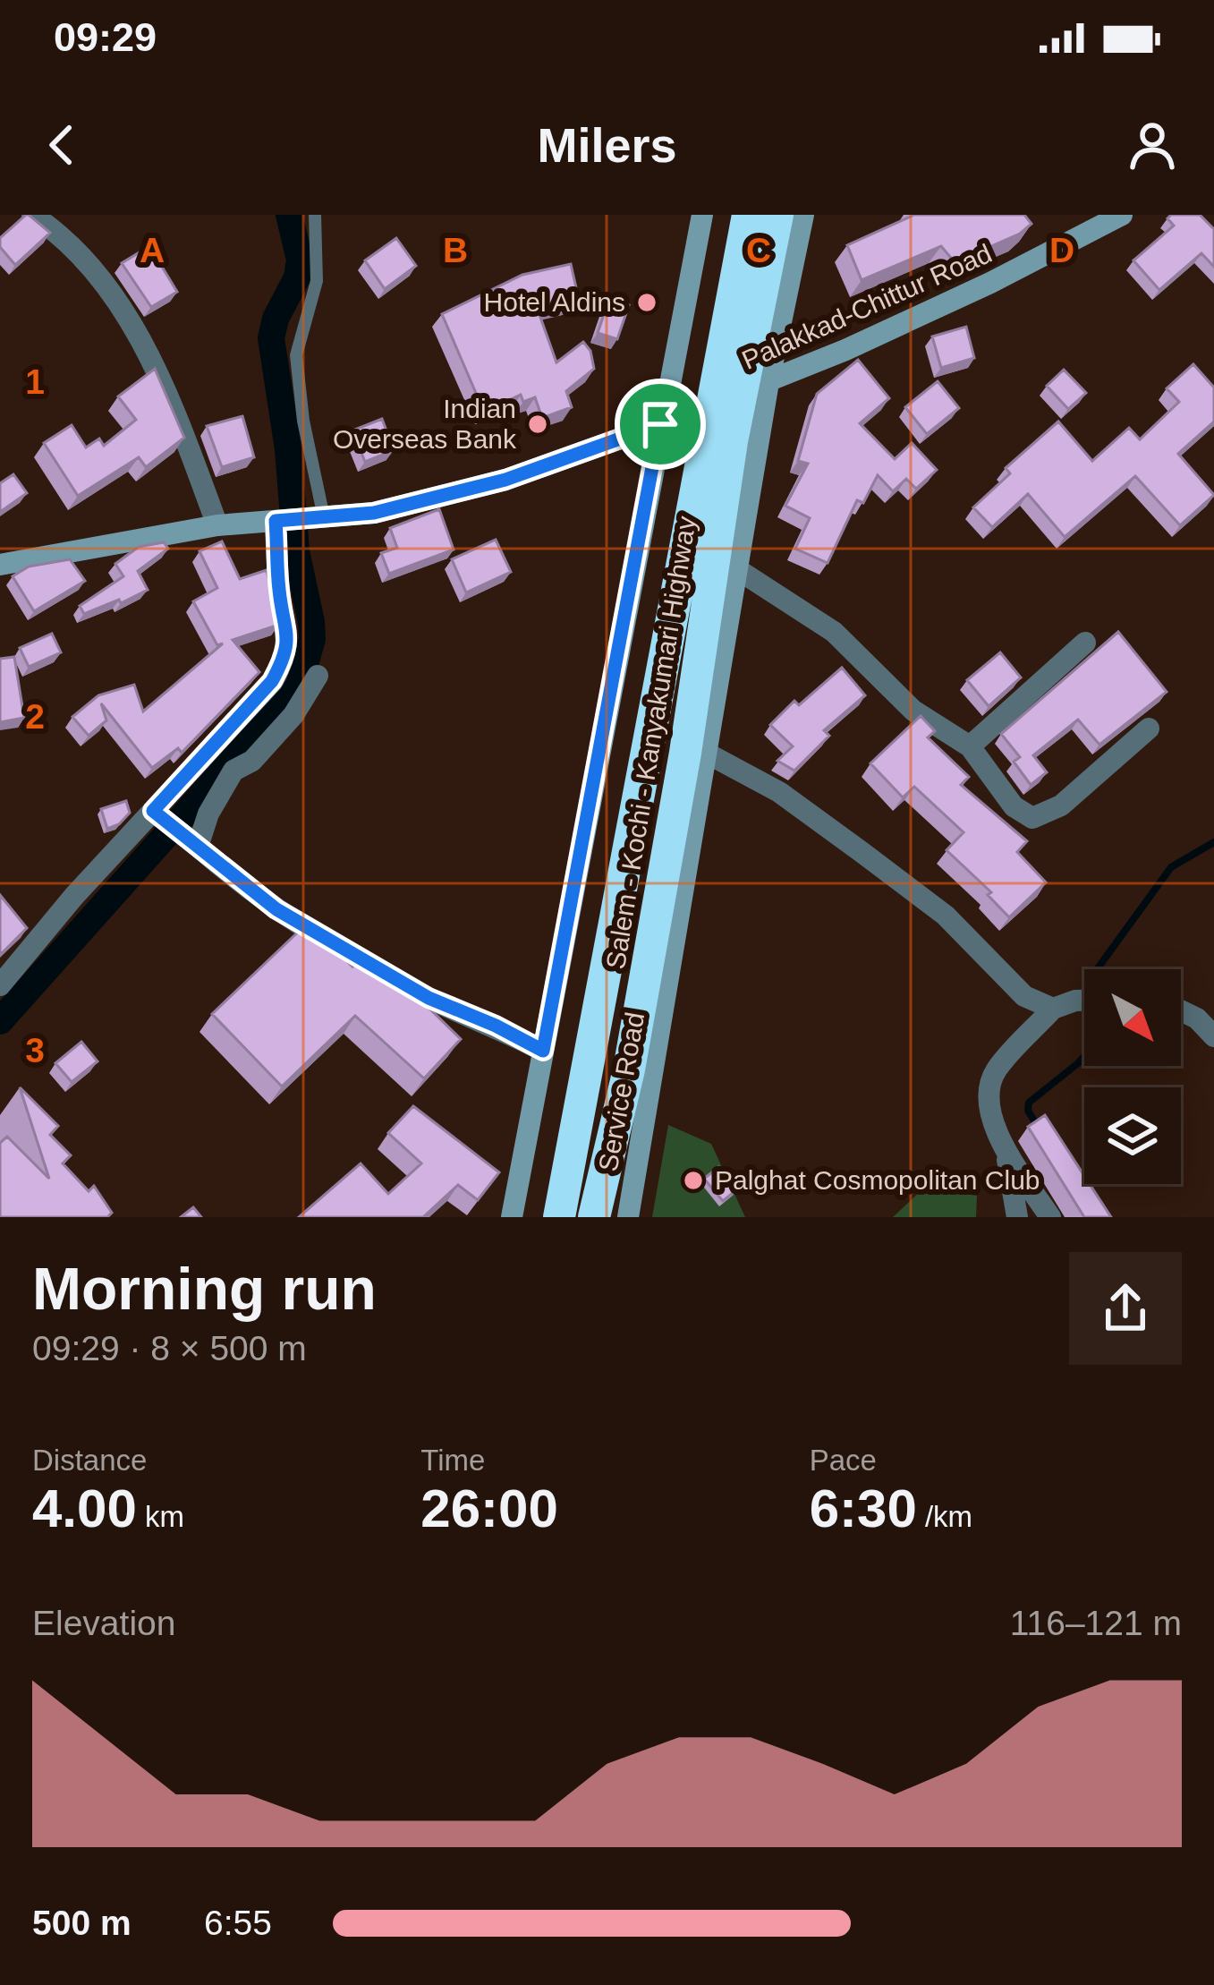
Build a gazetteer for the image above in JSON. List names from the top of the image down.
{
  "streets": {
    "highway": ["Salem - Kochi - Kanyakumari Highway"],
    "street": ["Palakkad-Chittur Road", "Service Road"]
  },
  "crossings": [
    ["Palakkad-Chittur Road", "Service Road"]
  ],
  "places": ["Hotel Aldins", "Indian Overseas Bank", "Palghat Cosmopolitan Club"],
  "north": "bottom right",
  "page": {
    "status": "09:29",
    "header": "Milers",
    "heading": ["Morning run", "09:29 · 8 × 500 m"],
    "stats": [
      ["Distance", "4.00 km"],
      ["Time", "26:00"],
      ["Pace", "6:30 /km"]
    ],
    "chart": ["Elevation", "116–121 m"],
    "list": [
      {
        "name": "500 m",
        "note": "6:55"
      }
    ]
  },
  "grid": {
    "columns": [
      "A",
      "B",
      "C",
      "D"
    ],
    "rows": ["1", "2", "3"]
  }
}
